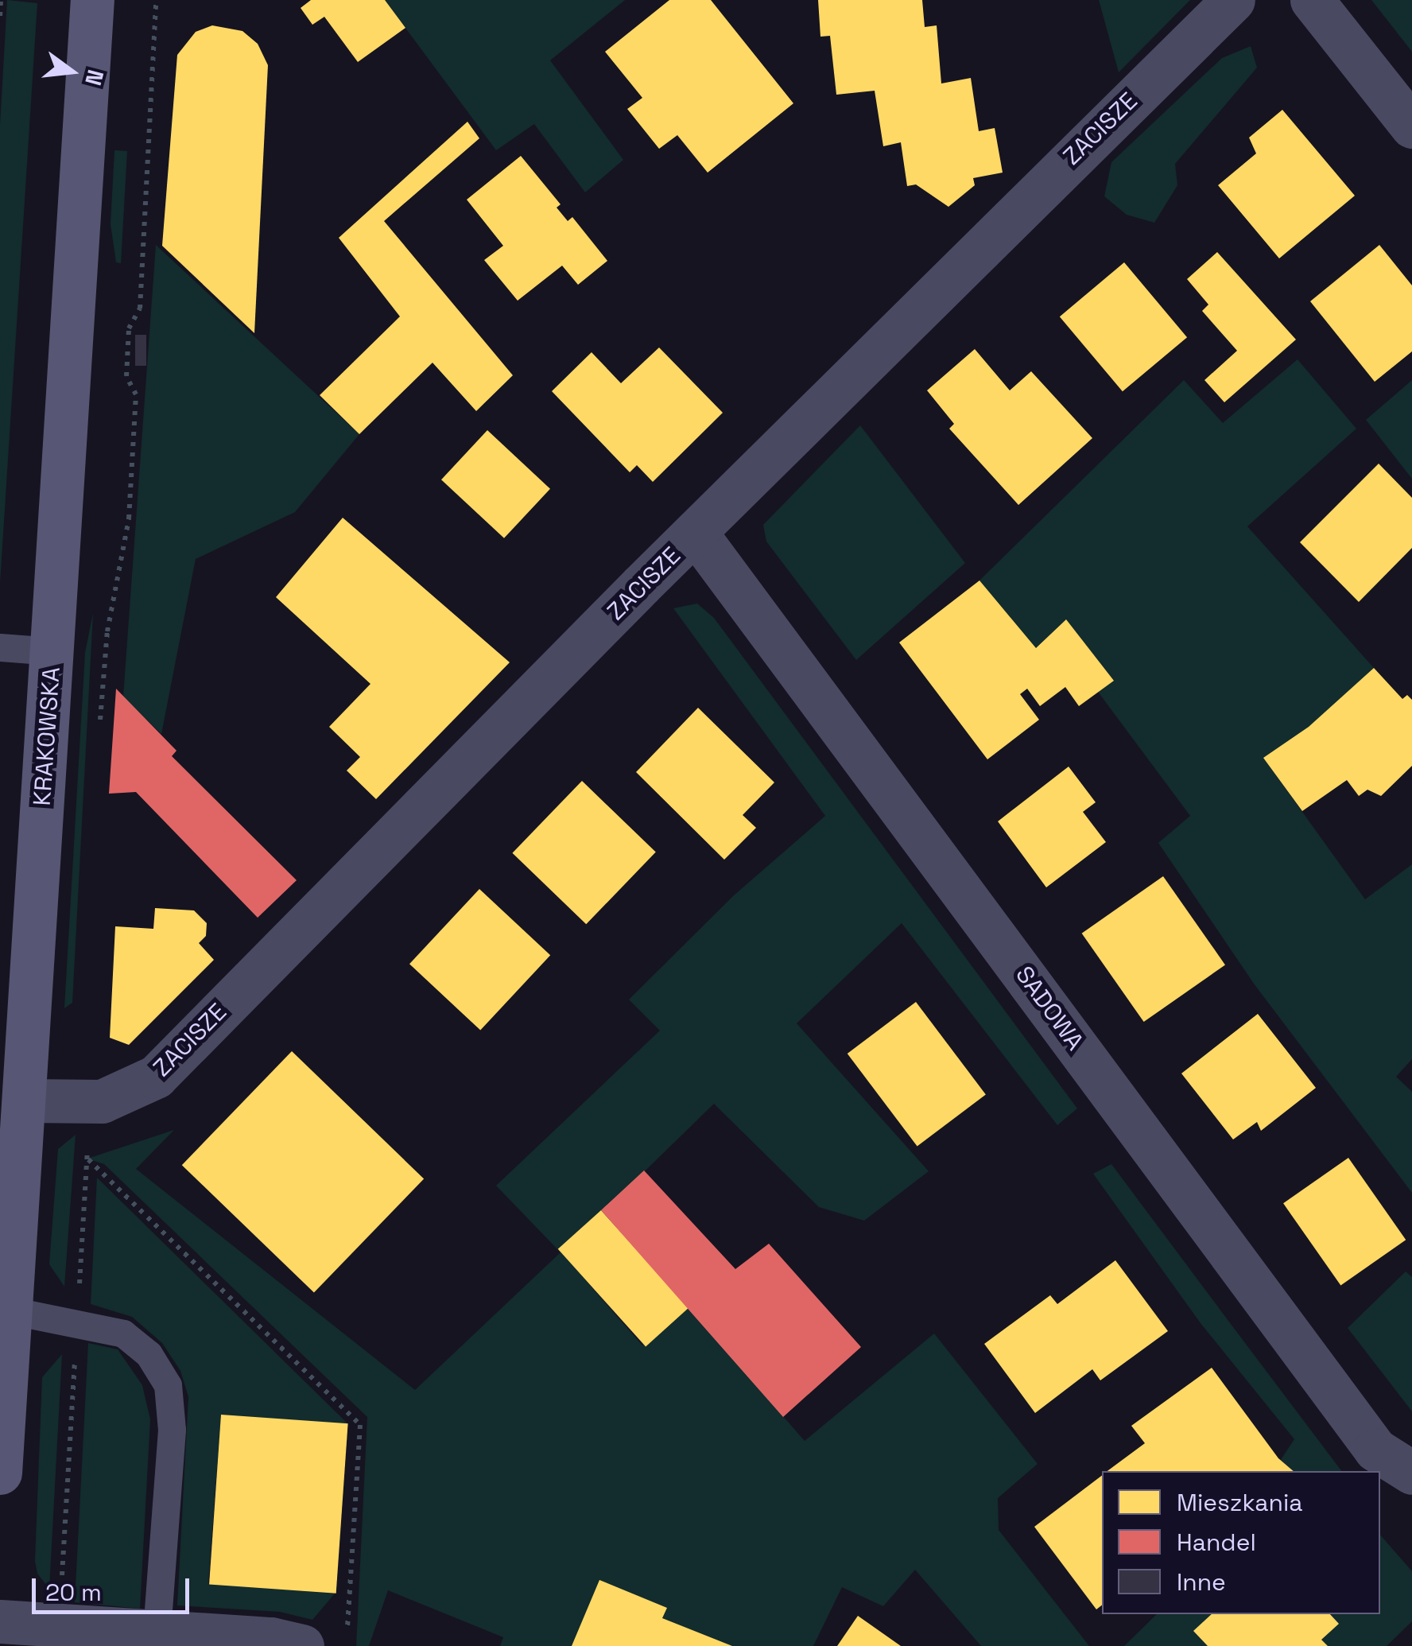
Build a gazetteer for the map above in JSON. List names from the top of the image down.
{
  "streets": {
    "street": ["ZACISZE", "KRAKOWSKA", "SADOWA"]
  },
  "crossings": [
    ["ZACISZE", "KRAKOWSKA"],
    ["ZACISZE", "SADOWA"]
  ],
  "legend": ["Mieszkania", "Handel", "Inne"],
  "scale_bar": "20 m",
  "north": "right"
}
